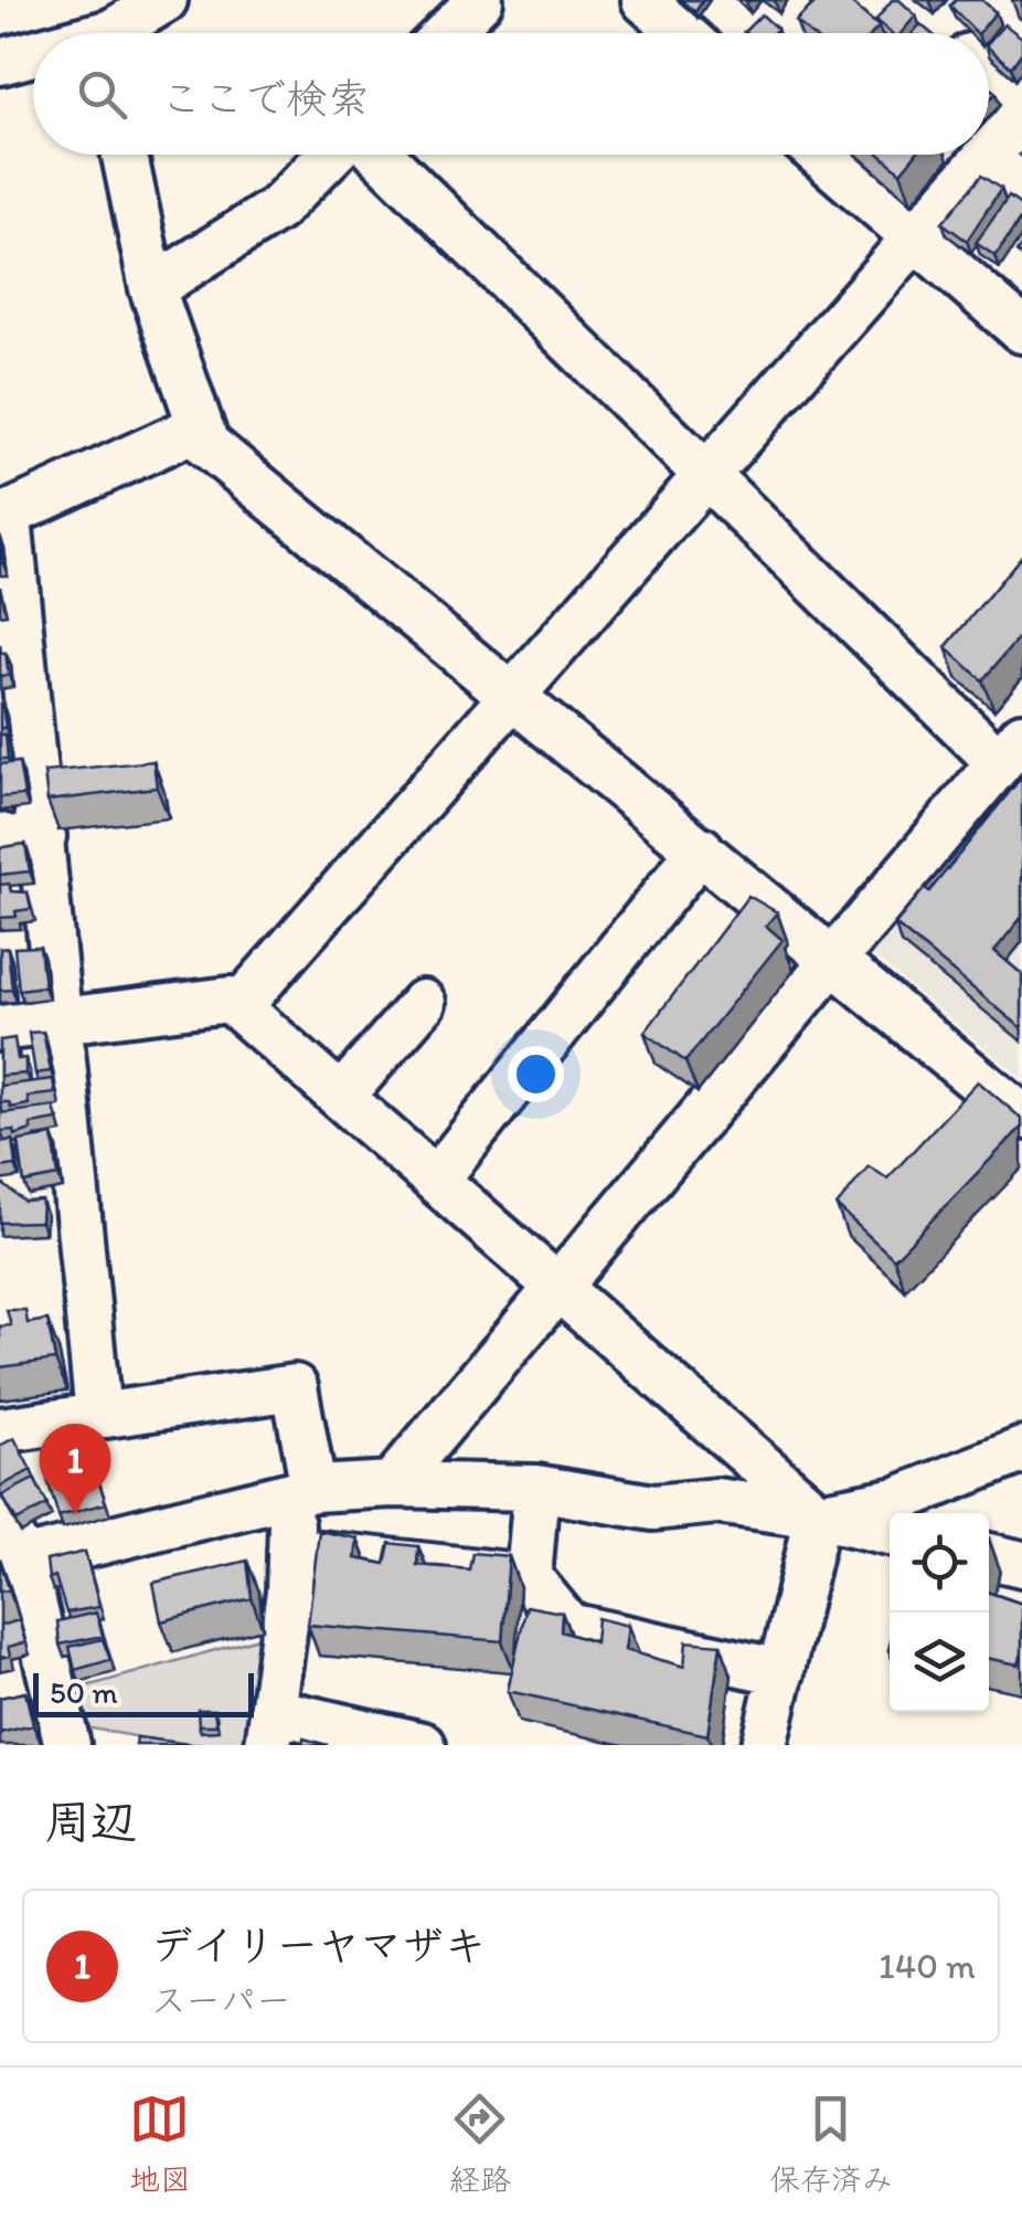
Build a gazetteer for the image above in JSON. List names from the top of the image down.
{
  "scale_bar": "50 m",
  "page": {
    "search": "ここで検索",
    "pins": "1",
    "scale": "50 m",
    "heading": "周辺",
    "list": [
      {
        "mark": "1",
        "name": "デイリーヤマザキ",
        "note": "スーパー",
        "value": "140 m"
      }
    ],
    "nav": ["地図", "経路", "保存済み"]
  }
}
